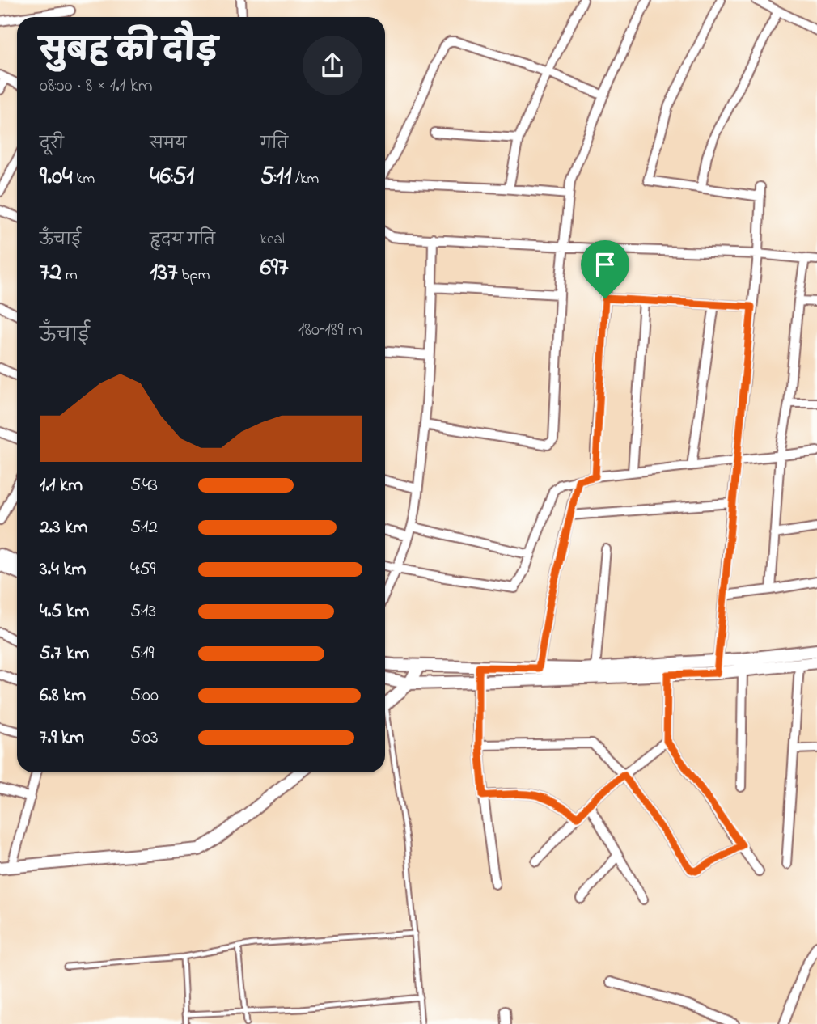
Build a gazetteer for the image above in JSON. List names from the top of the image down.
{
  "page": {
    "heading": ["सुबह की दौड़", "08:00 · 8 × 1.1 km"],
    "stats": [
      ["दूरी", "9.04 km"],
      ["समय", "46:51"],
      ["गति", "5:11 /km"],
      ["ऊँचाई", "72 m"],
      ["हृदय गति", "137 bpm"],
      ["kcal", "697"]
    ],
    "chart": ["ऊँचाई", "180–189 m"],
    "list": [
      {
        "name": "1.1 km",
        "note": "5:43"
      },
      {
        "name": "2.3 km",
        "note": "5:12"
      },
      {
        "name": "3.4 km",
        "note": "4:59"
      },
      {
        "name": "4.5 km",
        "note": "5:13"
      },
      {
        "name": "5.7 km",
        "note": "5:19"
      },
      {
        "name": "6.8 km",
        "note": "5:00"
      },
      {
        "name": "7.9 km",
        "note": "5:03"
      }
    ]
  }
}
